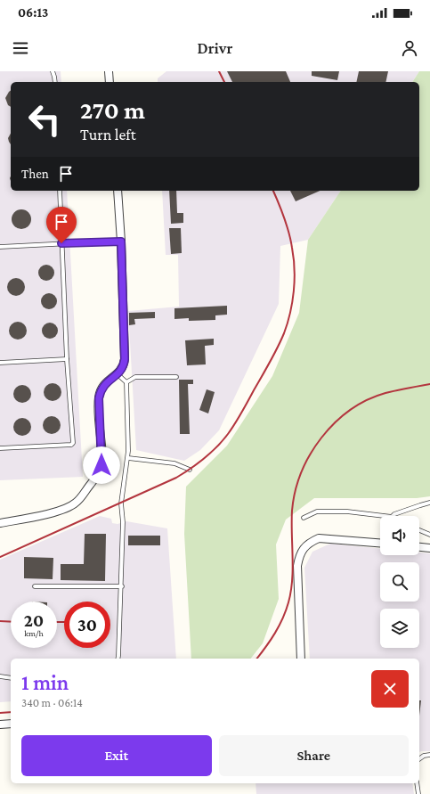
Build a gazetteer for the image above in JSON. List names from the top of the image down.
{
  "page": {
    "status": "06:13",
    "header": "Drivr",
    "turn": ["270 m", "Turn left"],
    "then": "Then",
    "speed": "20 km/h",
    "limit": "30",
    "heading": ["1 min", "340 m · 06:14"],
    "buttons": ["Exit", "Share"]
  }
}
